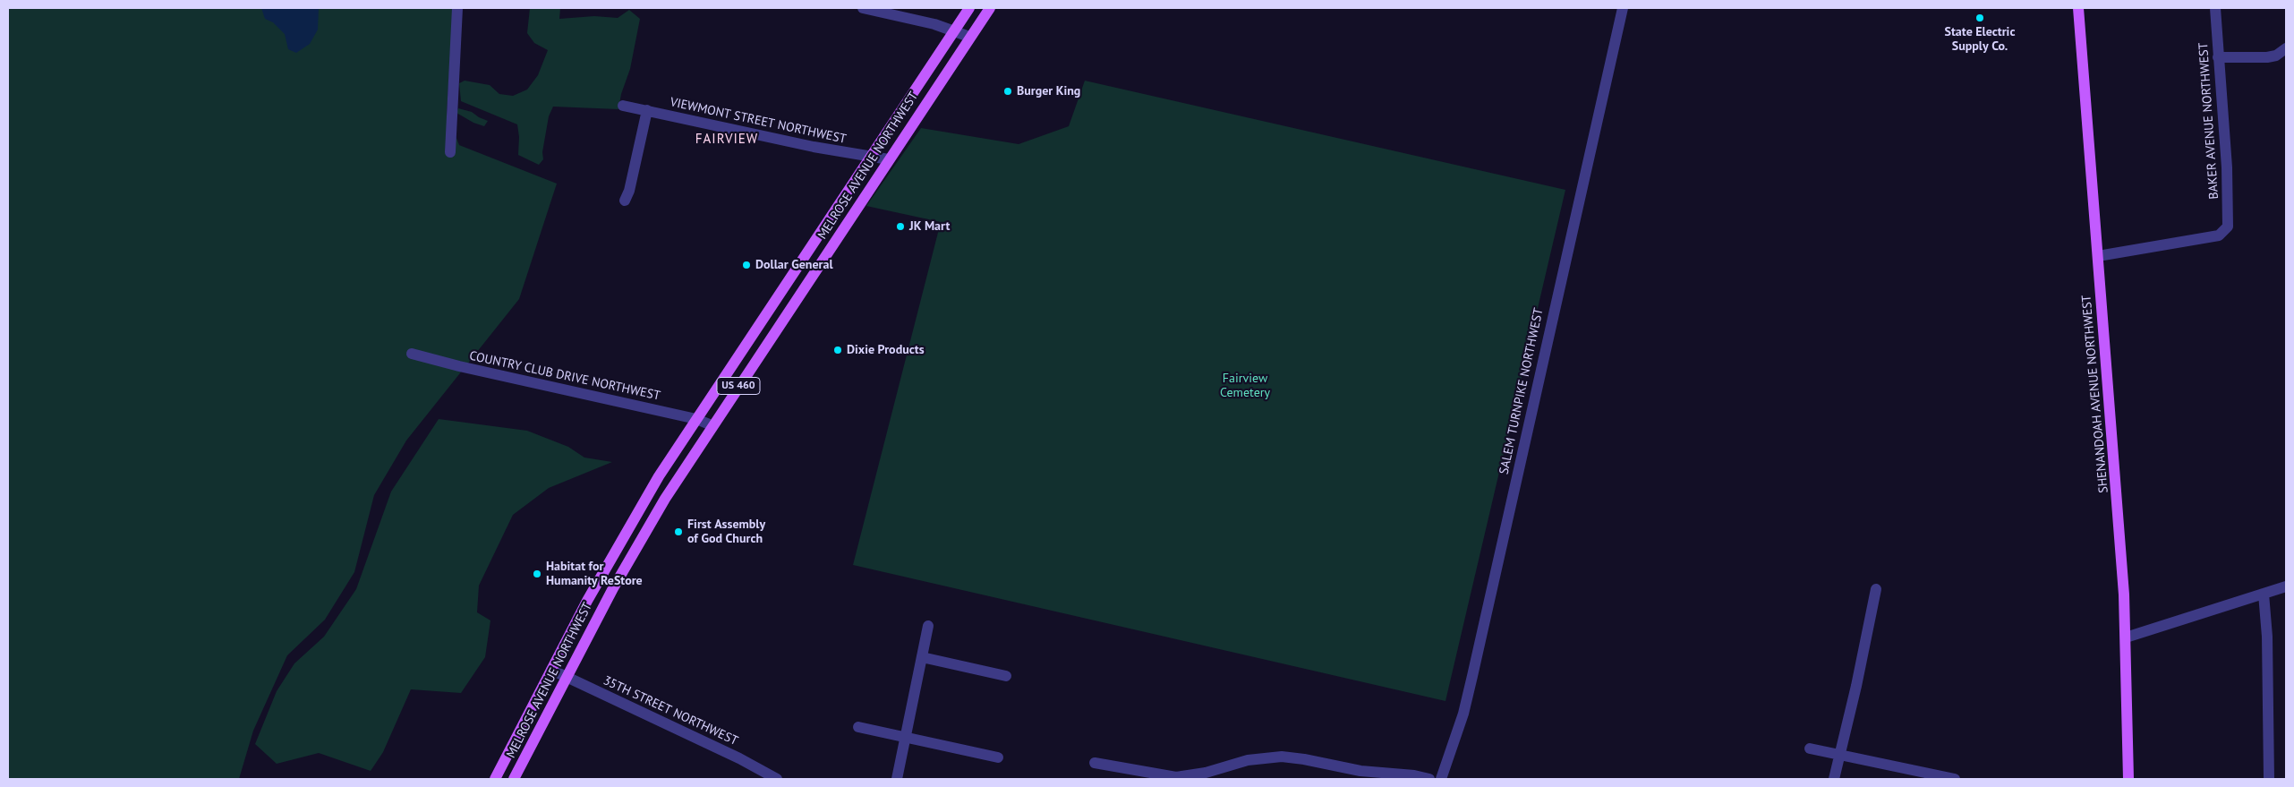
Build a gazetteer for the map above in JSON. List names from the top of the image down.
{
  "streets": {
    "main road": ["MELROSE AVENUE NORTHWEST", "US 460", "SHENANDOAH AVENUE NORTHWEST"],
    "street": [
      "VIEWMONT STREET NORTHWEST",
      "BAKER AVENUE NORTHWEST",
      "COUNTRY CLUB DRIVE NORTHWEST",
      "SALEM TURNPIKE NORTHWEST",
      "35TH STREET NORTHWEST"
    ]
  },
  "crossings": [
    ["VIEWMONT STREET NORTHWEST", "MELROSE AVENUE NORTHWEST"],
    ["BAKER AVENUE NORTHWEST", "SHENANDOAH AVENUE NORTHWEST"],
    ["MELROSE AVENUE NORTHWEST", "COUNTRY CLUB DRIVE NORTHWEST"],
    ["MELROSE AVENUE NORTHWEST", "35TH STREET NORTHWEST"]
  ],
  "districts": ["FAIRVIEW"],
  "parks": ["Fairview Cemetery"],
  "places": [
    "State Electric Supply Co.",
    "Burger King",
    "JK Mart",
    "Dollar General",
    "Dixie Products",
    "First Assembly of God Church",
    "Habitat for Humanity ReStore"
  ]
}
